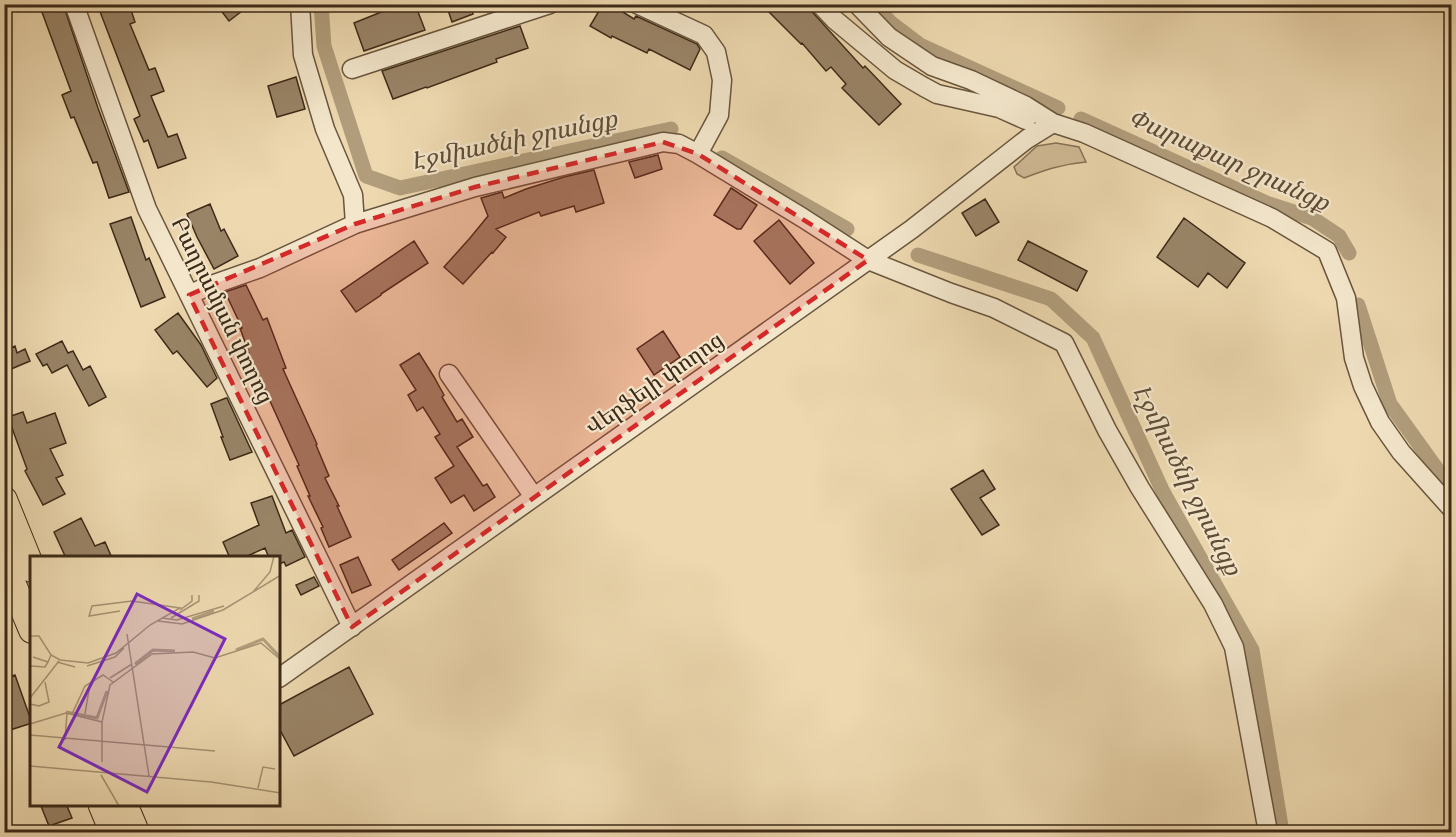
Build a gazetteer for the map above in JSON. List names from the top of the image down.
{
  "streets": {
    "street": ["Բաղրամյան փողոց", "Վերֆելի փողոց"]
  },
  "crossings": [
    ["Բաղրամյան փողոց", "Վերֆելի փողոց"]
  ],
  "water": ["Էջմիածնի ջրանցք", "Փարաքար ջրանցք"]
}
